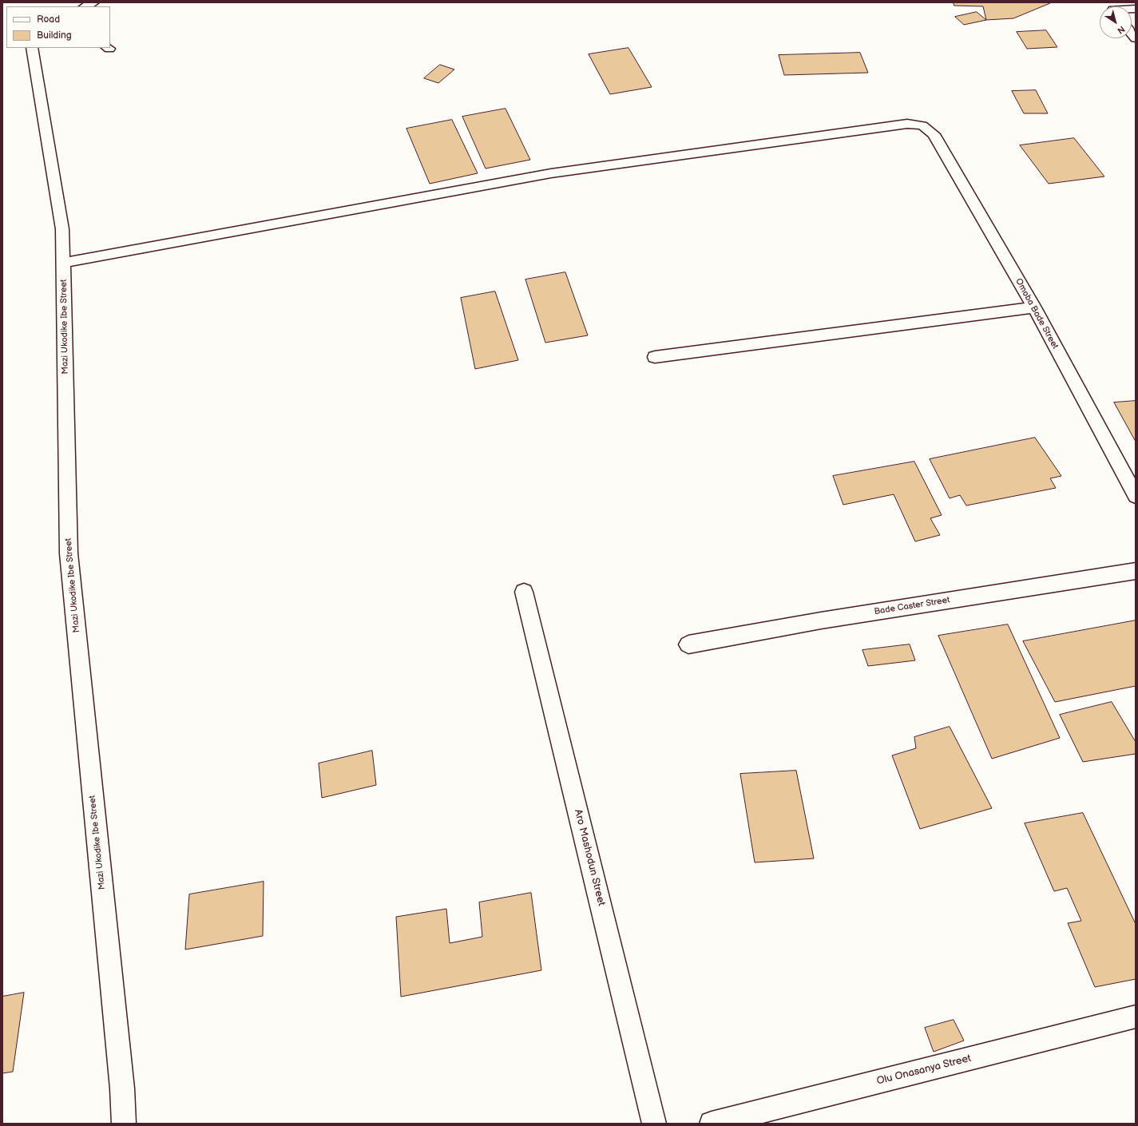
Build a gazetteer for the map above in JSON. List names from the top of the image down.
{
  "streets": {
    "street": [
      "Omoba Bade Street",
      "Mazi Ukodike Ibe Street",
      "Bade Caster Street",
      "Aro Mashodun Street",
      "Olu Onasanya Street"
    ]
  },
  "crossings": [
    ["Omoba Bade Street", "Mazi Ukodike Ibe Street"]
  ],
  "legend": ["Road", "Building"],
  "north": "bottom right"
}
